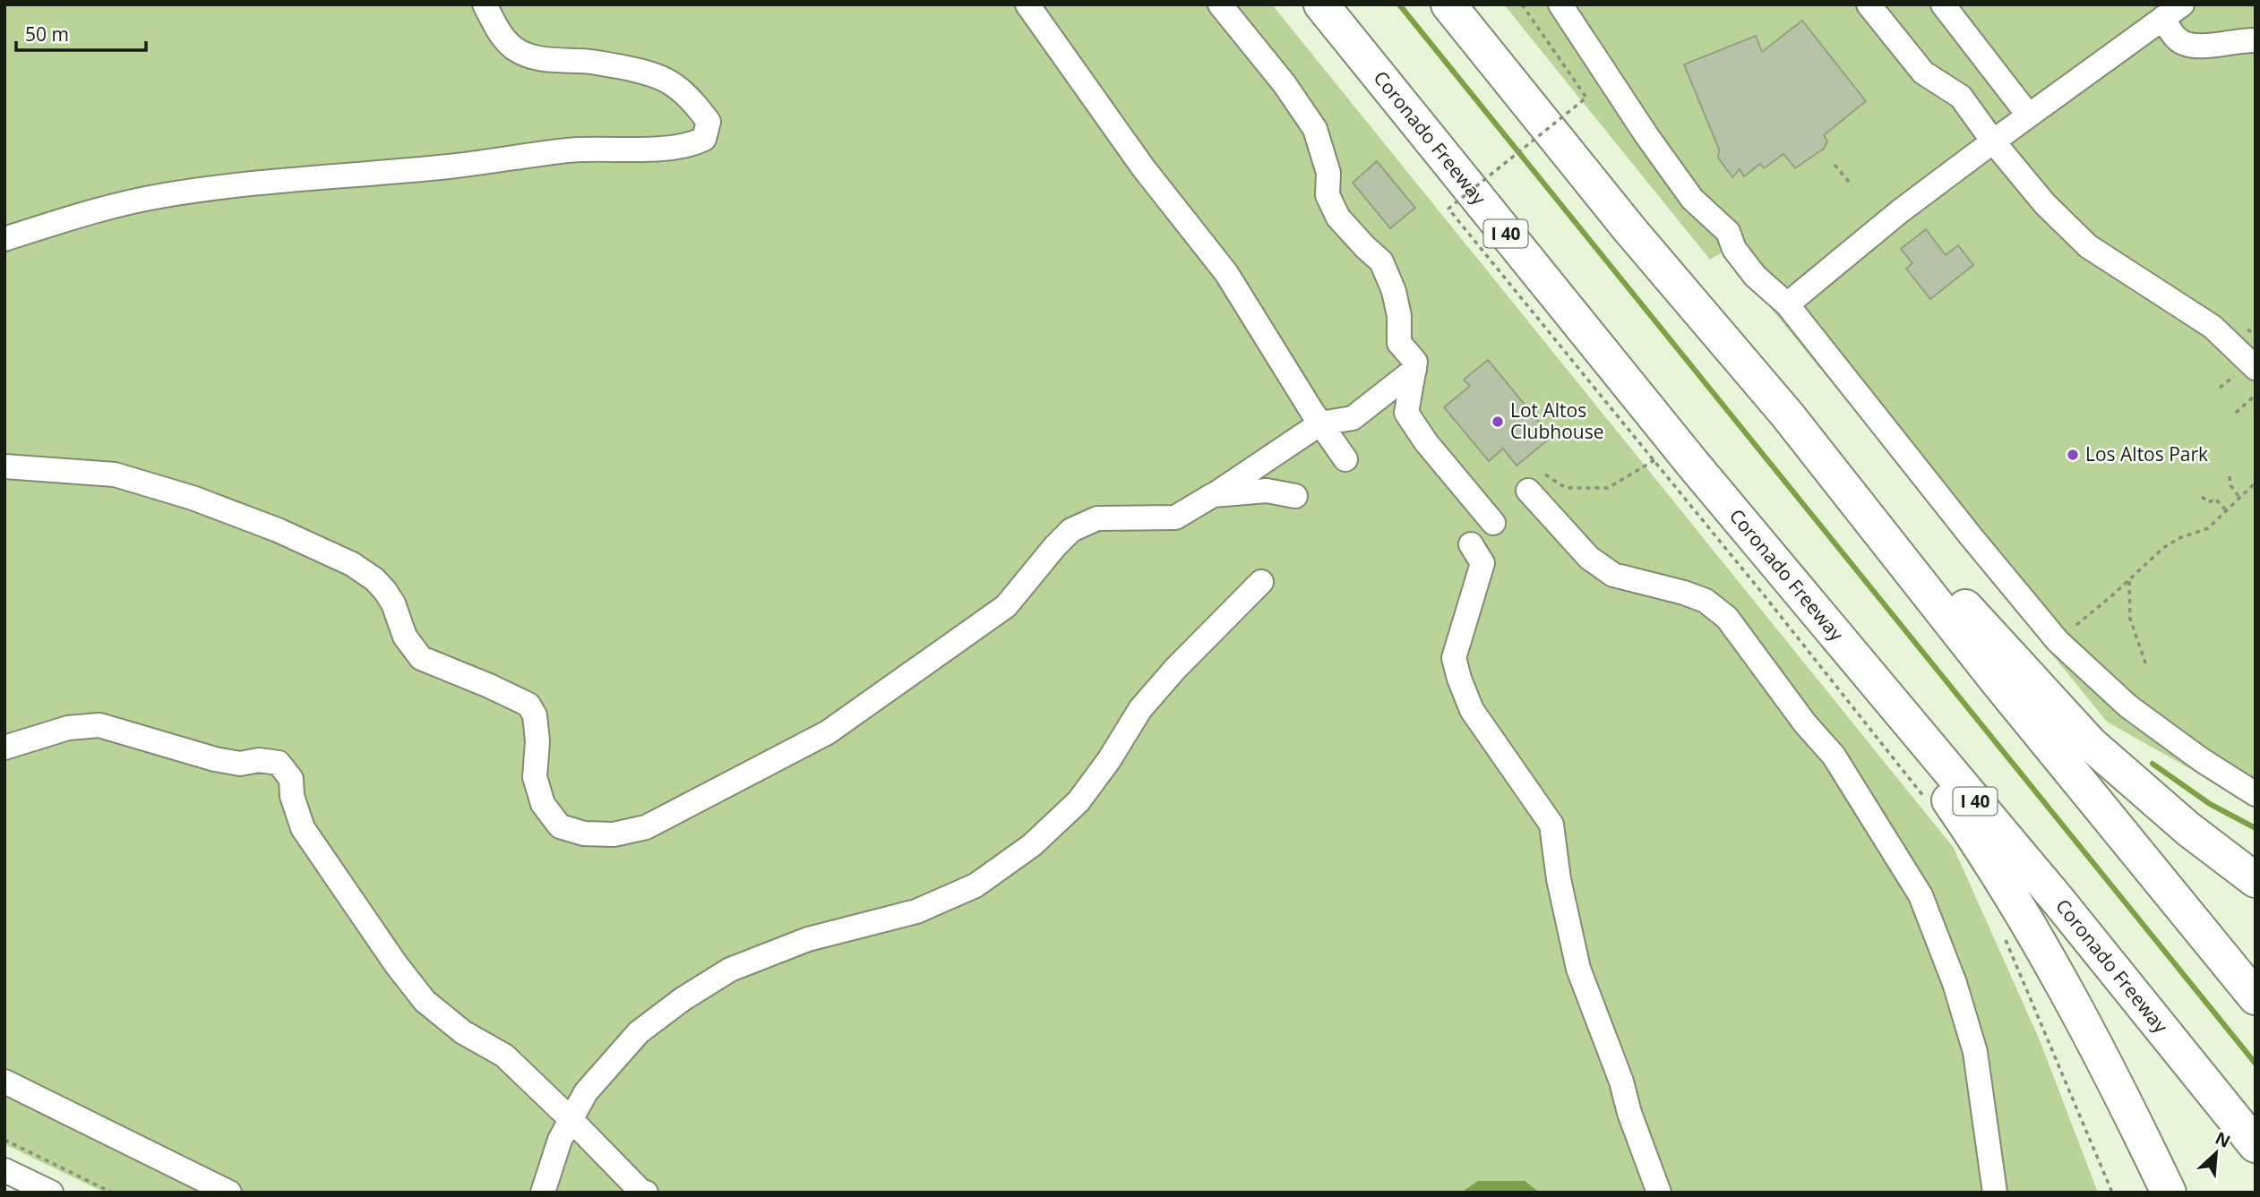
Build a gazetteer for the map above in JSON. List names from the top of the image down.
{
  "streets": {
    "highway": ["Coronado Freeway", "I 40"]
  },
  "places": ["Lot Altos Clubhouse", "Los Altos Park"],
  "scale_bar": "50 m",
  "north": "top right"
}
